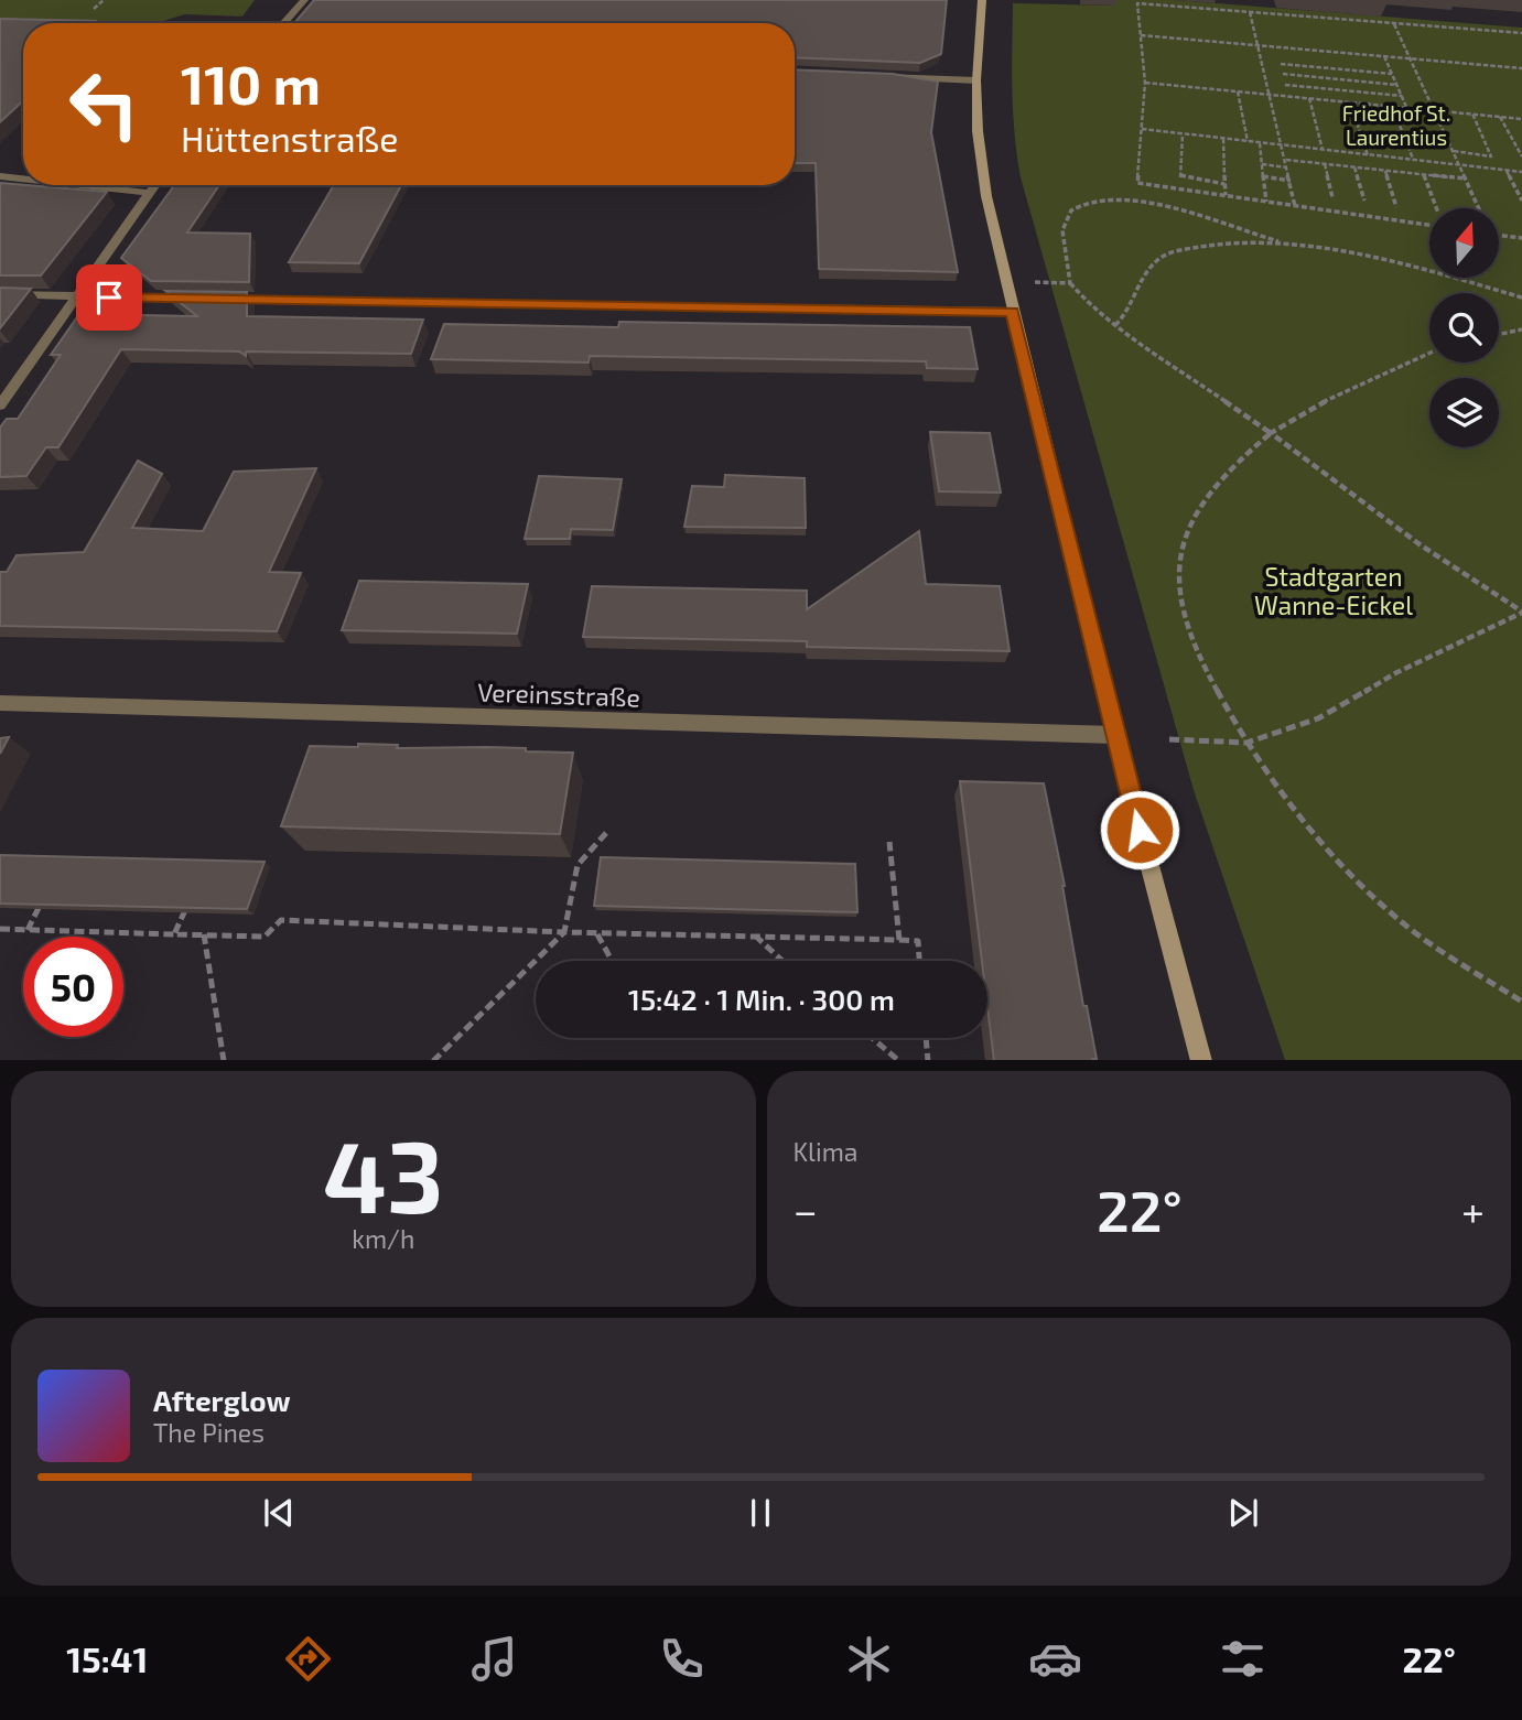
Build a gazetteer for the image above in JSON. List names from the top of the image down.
{
  "streets": {
    "street": ["Vereinsstraße"]
  },
  "parks": ["Friedhof St. Laurentius", "Stadtgarten Wanne-Eickel"],
  "north": "top",
  "page": {
    "turn": ["110 m", "Hüttenstraße"],
    "limit": "50",
    "trip": "15:42 · 1 Min. · 300 m",
    "tile": [
      ["43", "km/h"],
      "Klima"
    ],
    "heat": ["−", "22°", "+"],
    "song": ["Afterglow", "The Pines"],
    "tabs": ["15:41", "22°"]
  }
}
